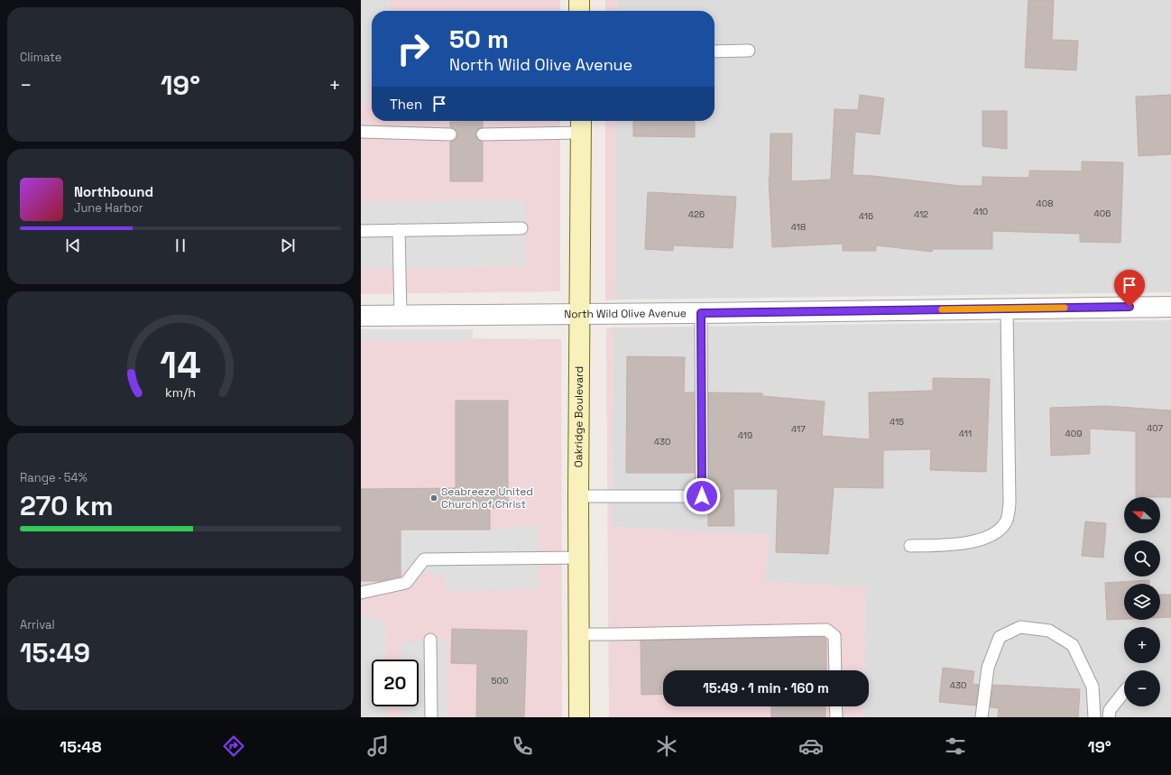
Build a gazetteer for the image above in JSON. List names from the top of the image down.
{
  "streets": {
    "main road": ["Oakridge Boulevard"],
    "street": ["North Wild Olive Avenue"]
  },
  "crossings": [
    ["North Wild Olive Avenue", "Oakridge Boulevard"]
  ],
  "places": ["Seabreeze United Church of Christ"],
  "house_numbers": [
    "408",
    "410",
    "406",
    "426",
    "412",
    "416",
    "418",
    "415",
    "407",
    "417",
    "411",
    "409",
    "419",
    "430",
    "500",
    "430"
  ],
  "north": "left",
  "page": {
    "tile": [
      "Climate",
      ["Range · 54%", "270 km"],
      ["Arrival", "15:49"]
    ],
    "turn": ["50 m", "North Wild Olive Avenue"],
    "heat": ["−", "19°", "+"],
    "then": "Then",
    "song": ["Northbound", "June Harbor"],
    "map_buttons": ["+", "−"],
    "limit": "20",
    "trip": "15:49 · 1 min · 160 m",
    "tabs": ["15:48", "19°"],
    "gauge": ["14", "km/h"]
  }
}
